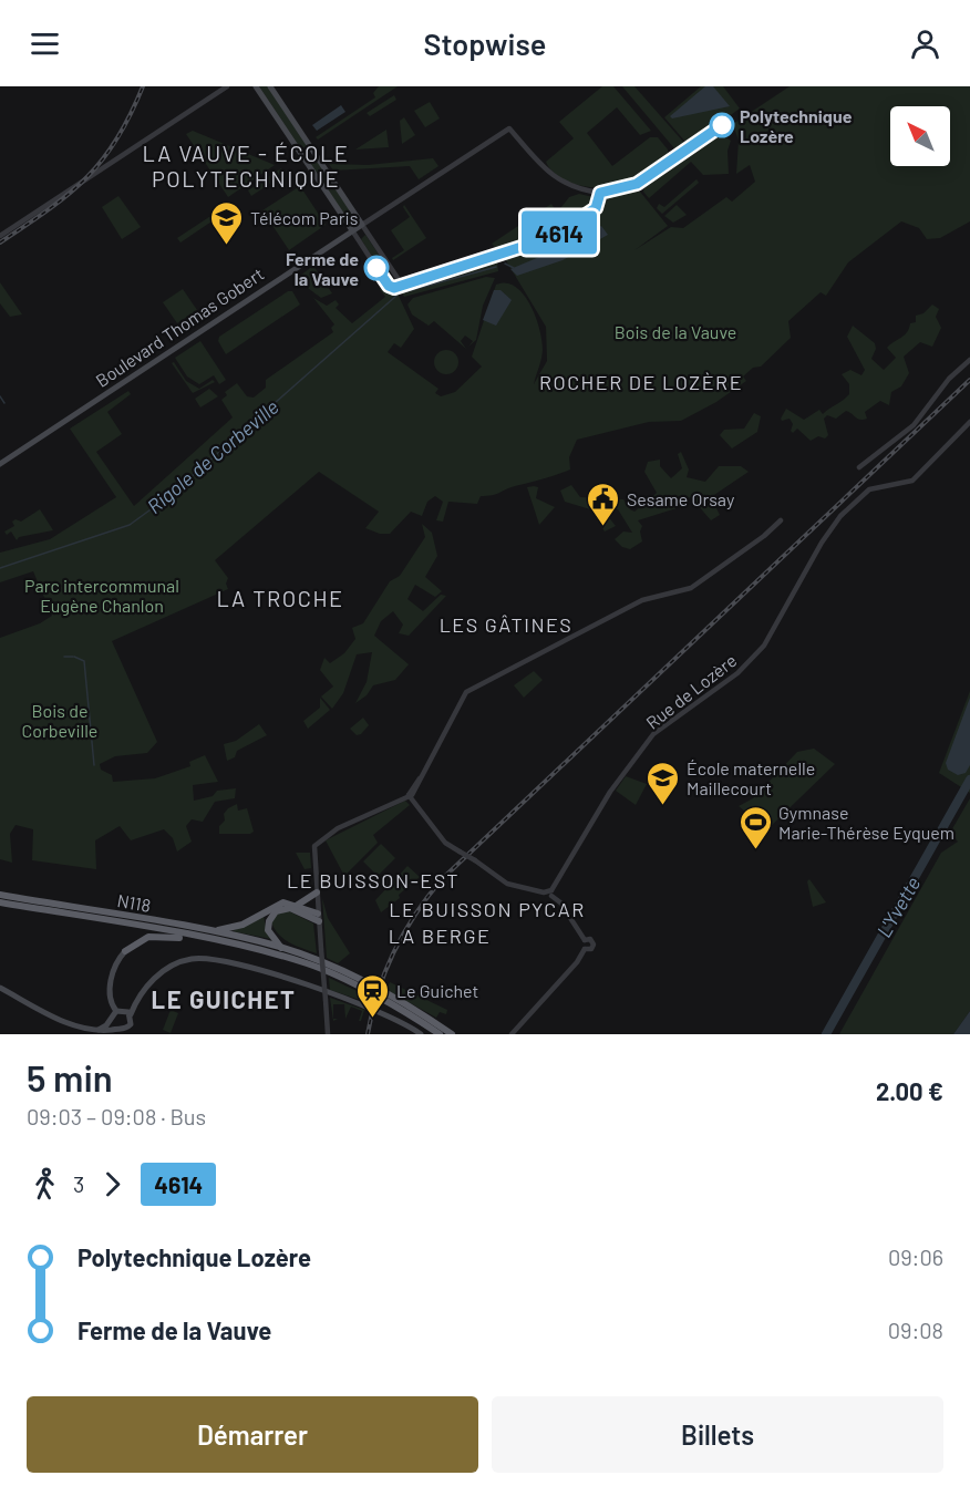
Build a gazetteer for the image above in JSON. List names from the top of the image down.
{
  "streets": {
    "highway": ["N118"],
    "main road": ["Boulevard Thomas Gobert"],
    "street": ["Rue de Lozère"]
  },
  "districts": [
    "LA VAUVE - ÉCOLE POLYTECHNIQUE",
    "ROCHER DE LOZÈRE",
    "LA TROCHE",
    "LES GÂTINES",
    "LE BUISSON-EST",
    "LE BUISSON PYCAR",
    "LA BERGE",
    "LE GUICHET"
  ],
  "water": ["Rigole de Corbeville", "L'Yvette"],
  "parks": ["Bois de la Vauve", "Parc intercommunal Eugène Chanlon", "Bois de Corbeville"],
  "places": {
    "other": ["Polytechnique Lozère", "Ferme de la Vauve"],
    "school or university": ["Télécom Paris", "École maternelle Maillecourt"],
    "public building": ["Sesame Orsay"],
    "sports": ["Gymnase Marie-Thérèse Eyquem"],
    "station": ["Le Guichet"]
  },
  "lines": ["bus line 4614"],
  "north": "top left",
  "page": {
    "header": "Stopwise",
    "on_map": "4614",
    "heading": ["5 min", "09:03 – 09:08 · Bus", "2.00 €"],
    "legs": ["3", "4614"],
    "list": [
      {
        "name": "Polytechnique Lozère",
        "value": "09:06"
      },
      {
        "name": "Ferme de la Vauve",
        "value": "09:08"
      }
    ],
    "buttons": ["Démarrer", "Billets"]
  }
}
